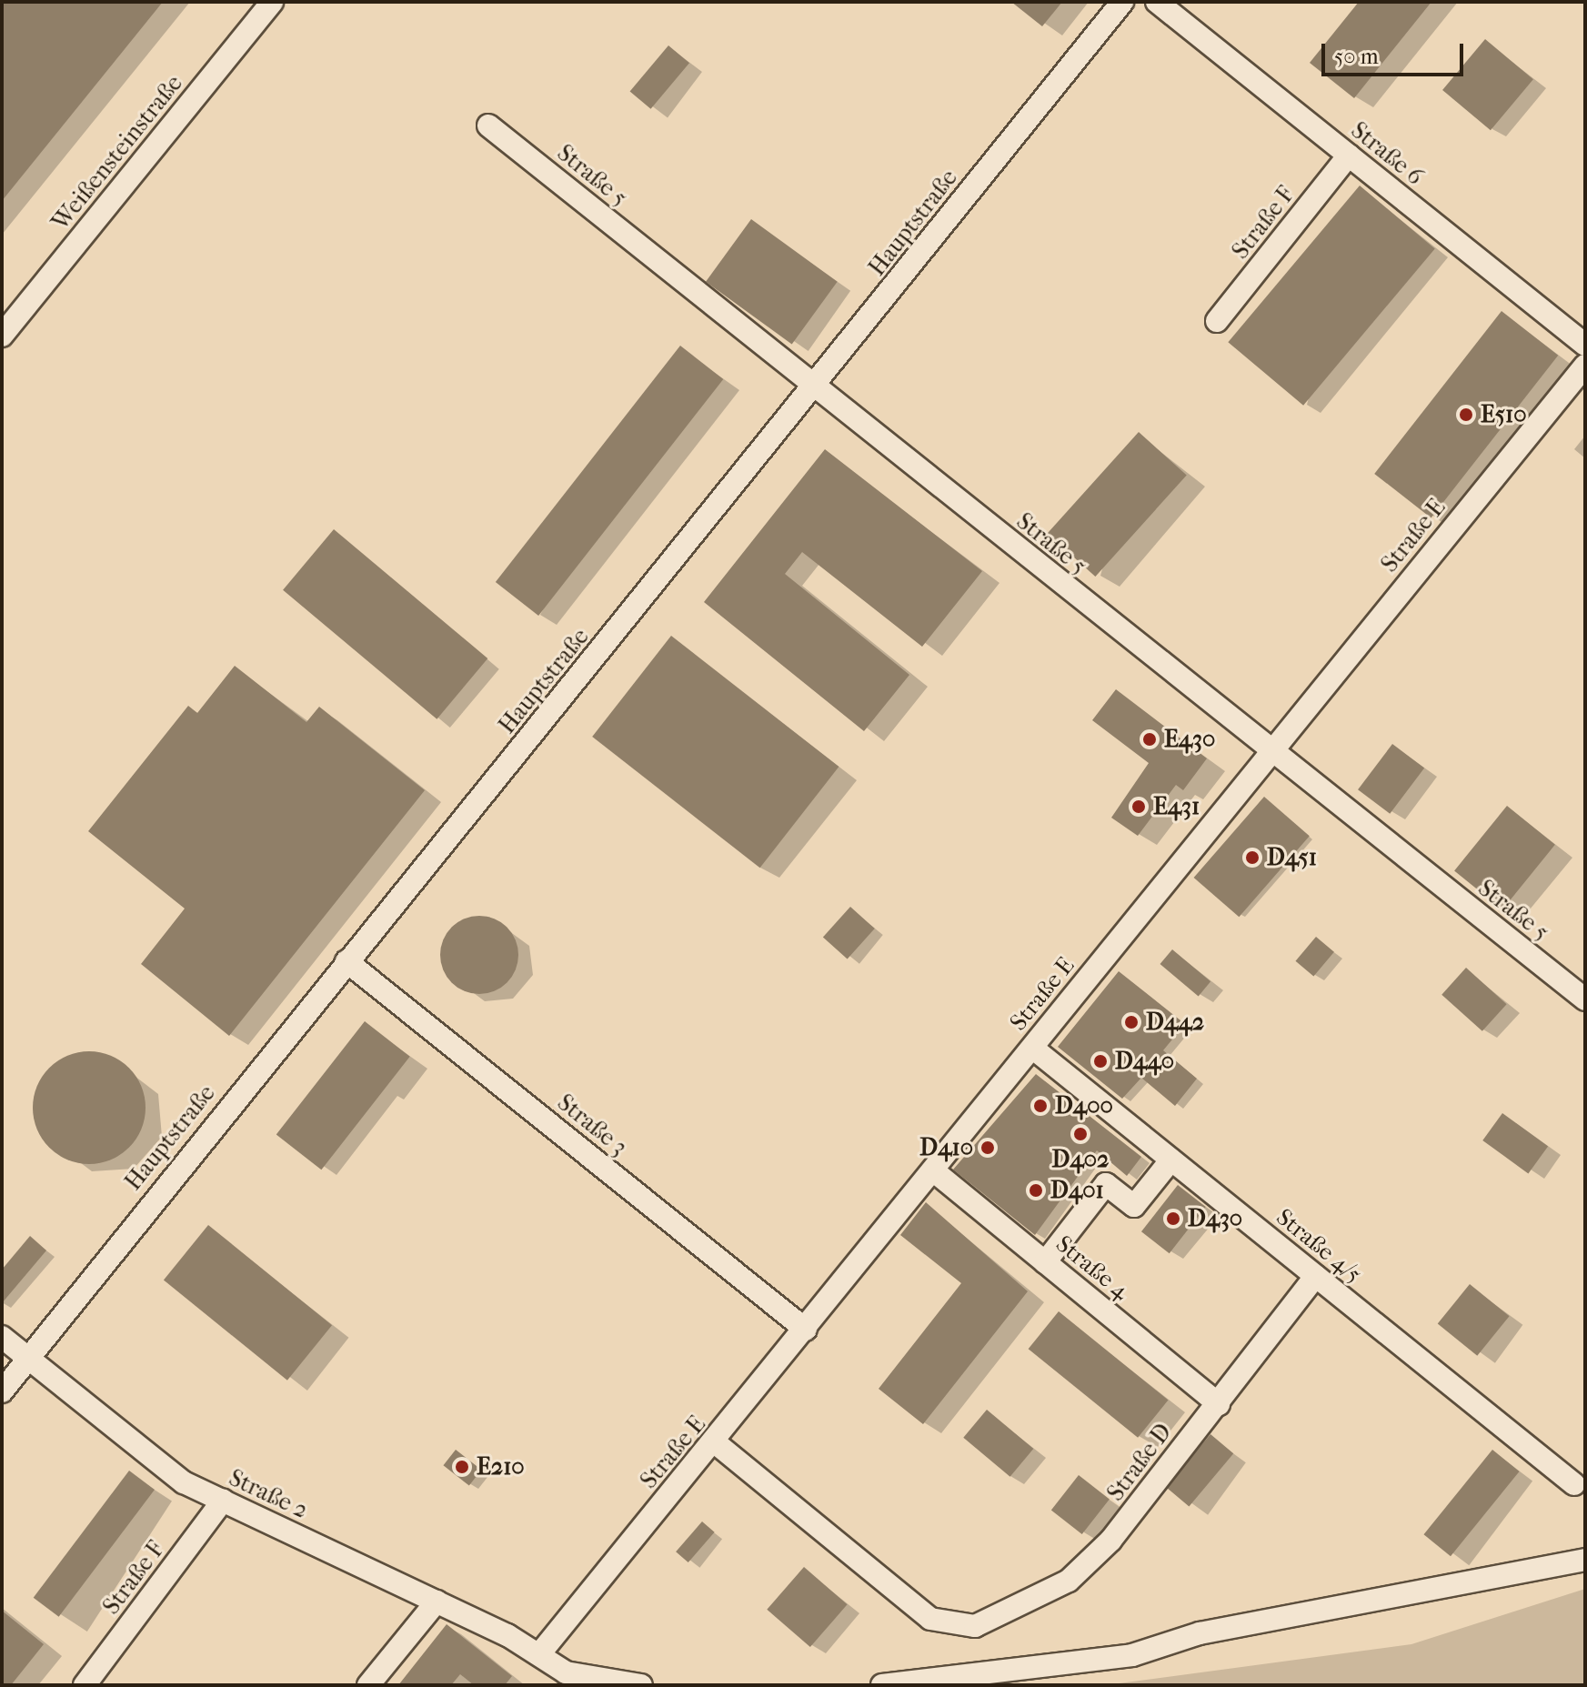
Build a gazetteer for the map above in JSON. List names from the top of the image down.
{
  "streets": {
    "street": [
      "Weißensteinstraße",
      "Straße 6",
      "Straße 5",
      "Hauptstraße",
      "Straße F",
      "Straße E",
      "Straße 3",
      "Straße 4/5",
      "Straße 4",
      "Straße D",
      "Straße 2"
    ]
  },
  "crossings": [
    ["Straße 6", "Straße F"],
    ["Straße 5", "Hauptstraße"],
    ["Straße 5", "Straße E"],
    ["Hauptstraße", "Straße 3"],
    ["Hauptstraße", "Straße 2"],
    ["Straße F", "Straße 2"],
    ["Straße E", "Straße 3"],
    ["Straße E", "Straße 4/5"],
    ["Straße E", "Straße 4"],
    ["Straße E", "Straße D"],
    ["Straße E", "Straße 2"],
    ["Straße 4/5", "Straße D"],
    ["Straße 4", "Straße D"]
  ],
  "places": [
    "E510",
    "E430",
    "E431",
    "D451",
    "D442",
    "D440",
    "D400",
    "D402",
    "D410",
    "D401",
    "D430",
    "E210"
  ],
  "scale_bar": "50 m"
}
